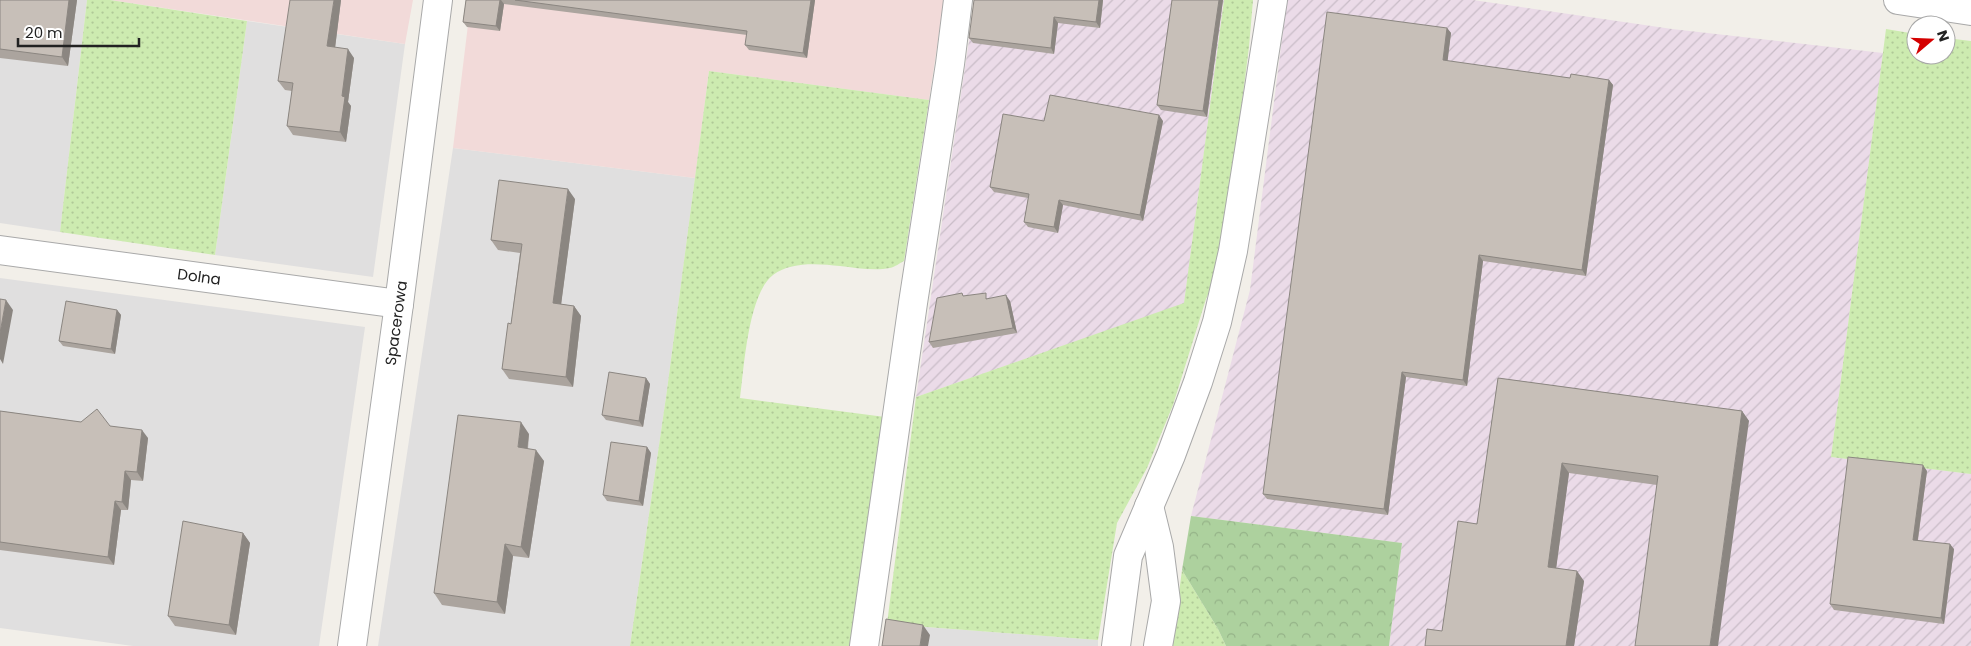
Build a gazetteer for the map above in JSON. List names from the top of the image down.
{
  "streets": {
    "street": ["Dolna", "Spacerowa"]
  },
  "crossings": [
    ["Dolna", "Spacerowa"]
  ],
  "scale_bar": "20 m",
  "north": "right"
}
